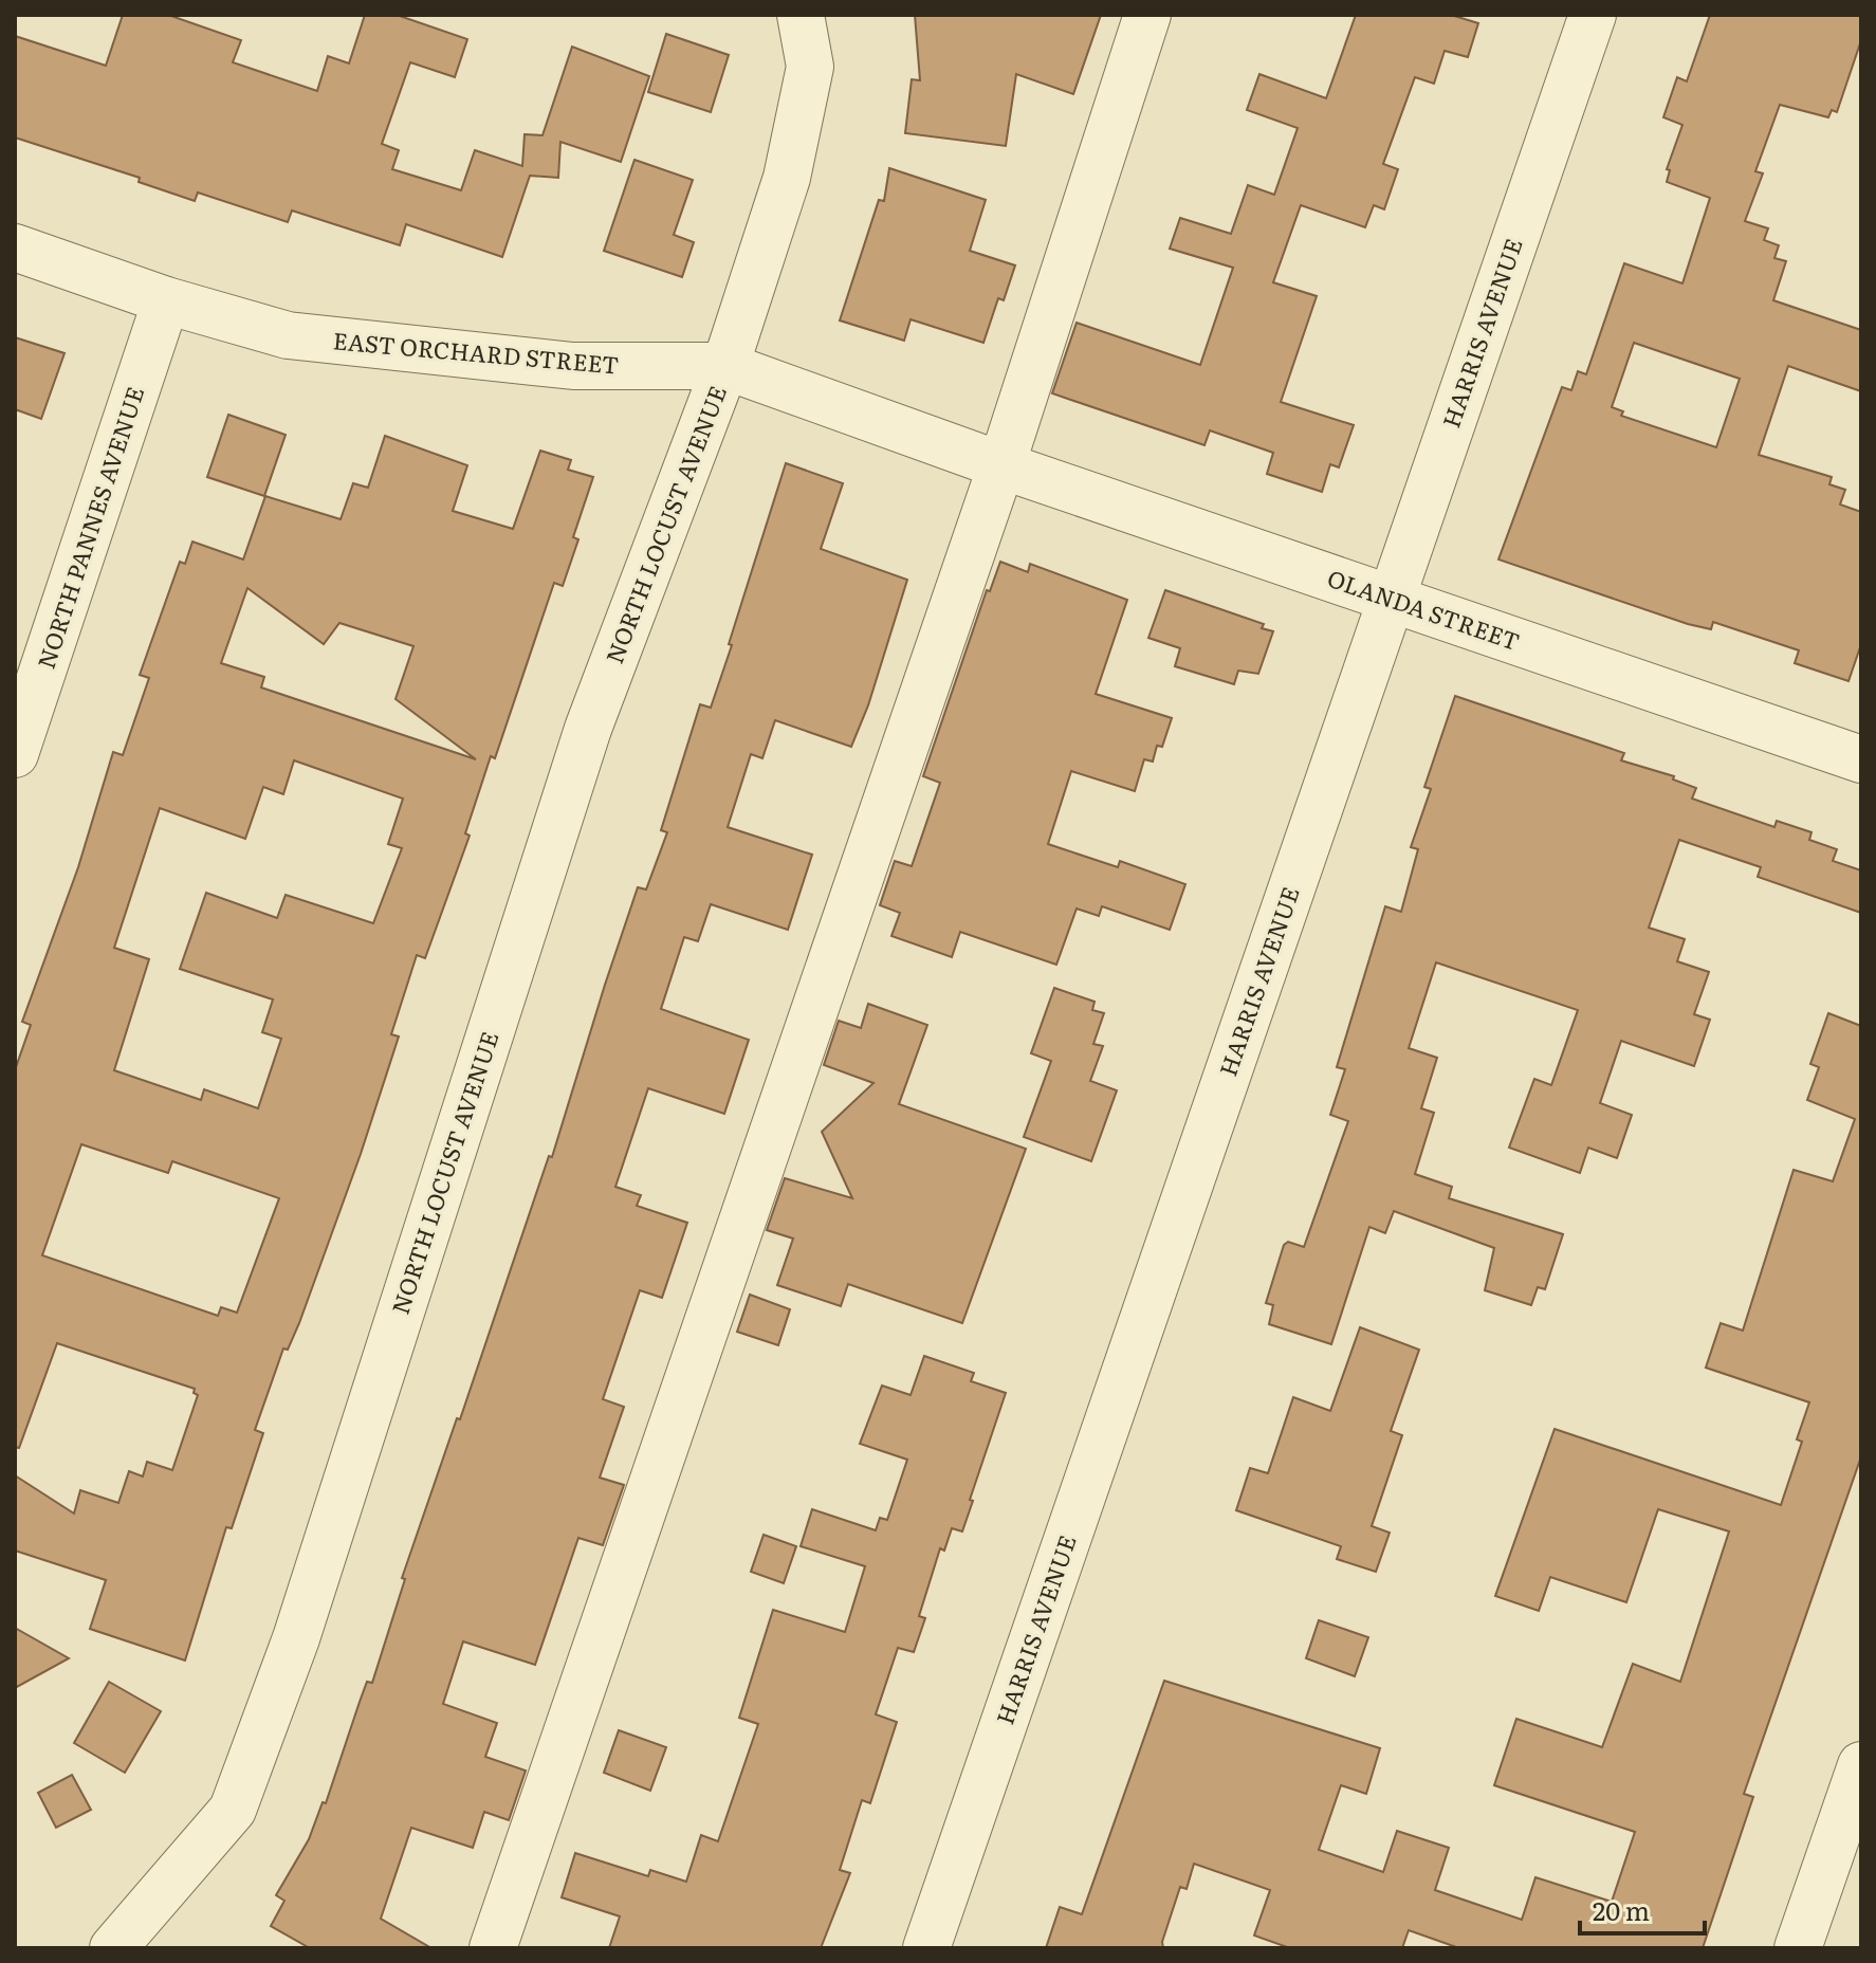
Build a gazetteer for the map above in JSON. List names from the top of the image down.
{
  "streets": {
    "street": [
      "HARRIS AVENUE",
      "EAST ORCHARD STREET",
      "NORTH LOCUST AVENUE",
      "NORTH PANNES AVENUE",
      "OLANDA STREET"
    ]
  },
  "crossings": [
    ["HARRIS AVENUE", "OLANDA STREET"],
    ["EAST ORCHARD STREET", "NORTH LOCUST AVENUE"],
    ["EAST ORCHARD STREET", "NORTH PANNES AVENUE"],
    ["EAST ORCHARD STREET", "OLANDA STREET"]
  ],
  "scale_bar": "20 m"
}
